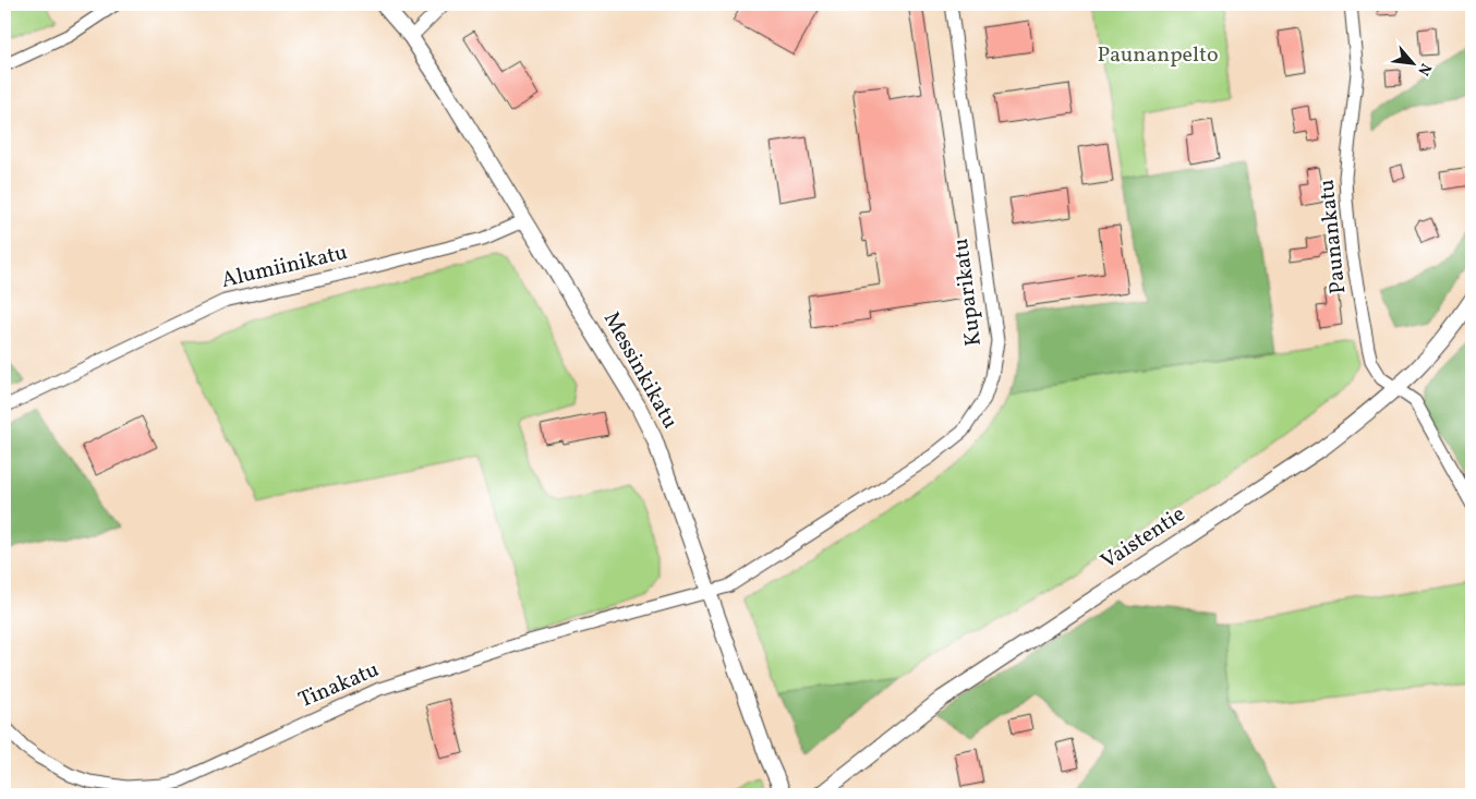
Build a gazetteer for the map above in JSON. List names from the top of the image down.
{
  "streets": {
    "street": [
      "Paunankatu",
      "Alumiinikatu",
      "Kuparikatu",
      "Messinkikatu",
      "Vaistentie",
      "Tinakatu"
    ]
  },
  "crossings": [
    ["Paunankatu", "Vaistentie"],
    ["Alumiinikatu", "Messinkikatu"],
    ["Kuparikatu", "Messinkikatu"],
    ["Kuparikatu", "Tinakatu"],
    ["Messinkikatu", "Tinakatu"]
  ],
  "parks": ["Paunanpelto"],
  "north": "bottom right"
}
